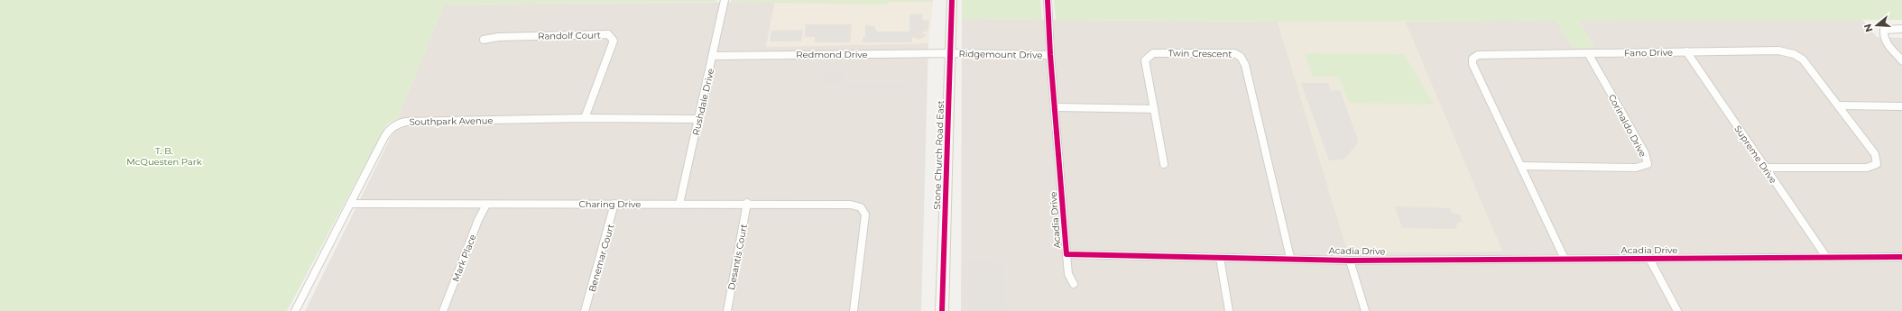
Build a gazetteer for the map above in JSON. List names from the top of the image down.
{
  "streets": {
    "main road": ["Stone Church Road East"],
    "street": [
      "Randolf Court",
      "Fano Drive",
      "Twin Crescent",
      "Redmond Drive",
      "Ridgemount Drive",
      "Rushdale Drive",
      "Southpark Avenue",
      "Corinaldo Drive",
      "Supreme Drive",
      "Charing Drive",
      "Acadia Drive",
      "Desantis Court",
      "Mark Place",
      "Benemar Court"
    ]
  },
  "crossings": [
    ["Randolf Court", "Southpark Avenue"],
    ["Fano Drive", "Corinaldo Drive"],
    ["Fano Drive", "Supreme Drive"],
    ["Fano Drive", "Acadia Drive"],
    ["Twin Crescent", "Acadia Drive"],
    ["Redmond Drive", "Ridgemount Drive"],
    ["Redmond Drive", "Rushdale Drive"],
    ["Redmond Drive", "Stone Church Road East"],
    ["Ridgemount Drive", "Stone Church Road East"],
    ["Ridgemount Drive", "Acadia Drive"],
    ["Rushdale Drive", "Southpark Avenue"],
    ["Rushdale Drive", "Charing Drive"],
    ["Southpark Avenue", "Charing Drive"],
    ["Supreme Drive", "Acadia Drive"],
    ["Charing Drive", "Desantis Court"],
    ["Charing Drive", "Mark Place"],
    ["Charing Drive", "Benemar Court"]
  ],
  "parks": ["T. B. McQuesten Park"],
  "north": "left"
}
